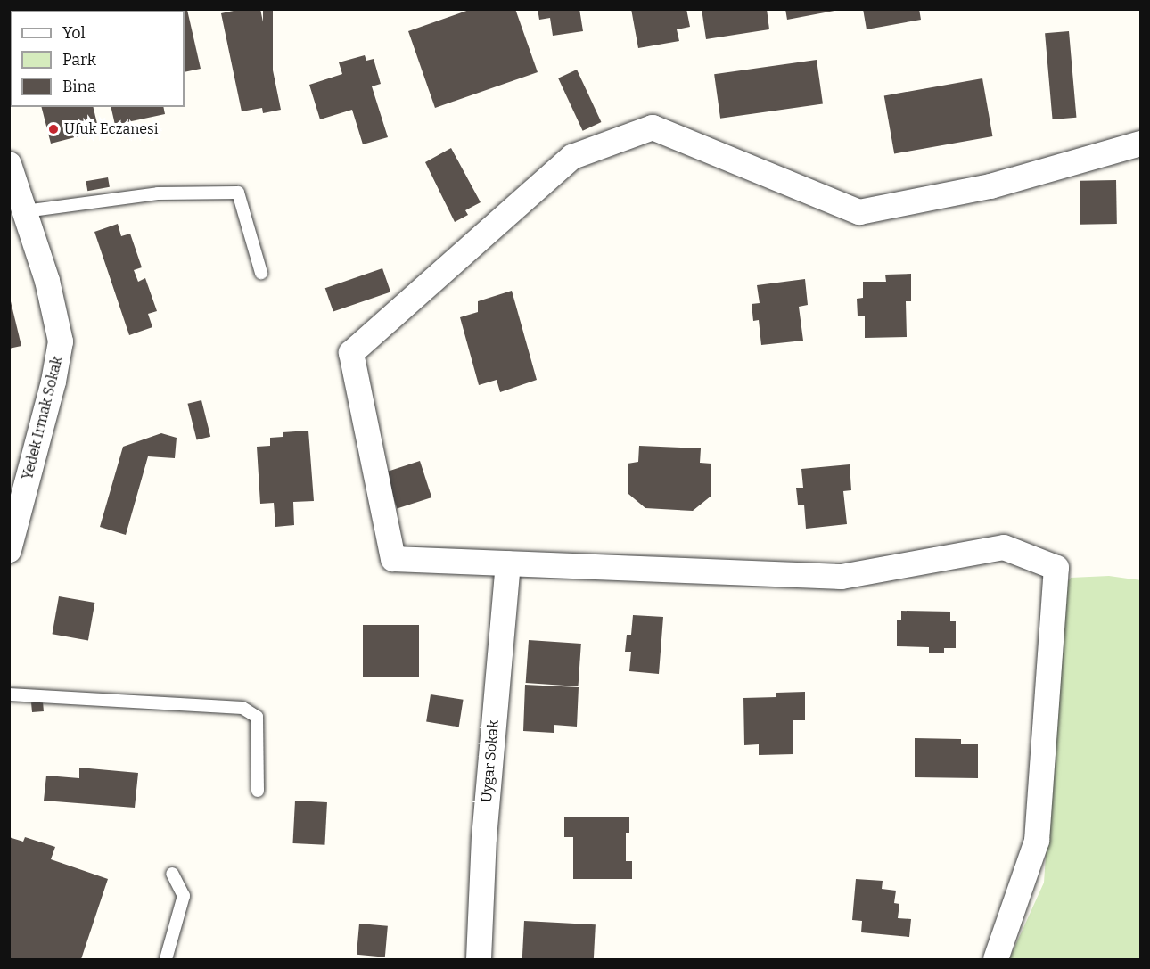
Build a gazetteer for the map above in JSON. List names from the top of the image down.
{
  "streets": {
    "street": ["Yedek Irmak Sokak", "Uygar Sokak"]
  },
  "places": ["Ufuk Eczanesi"],
  "legend": ["Yol", "Park", "Bina"]
}
